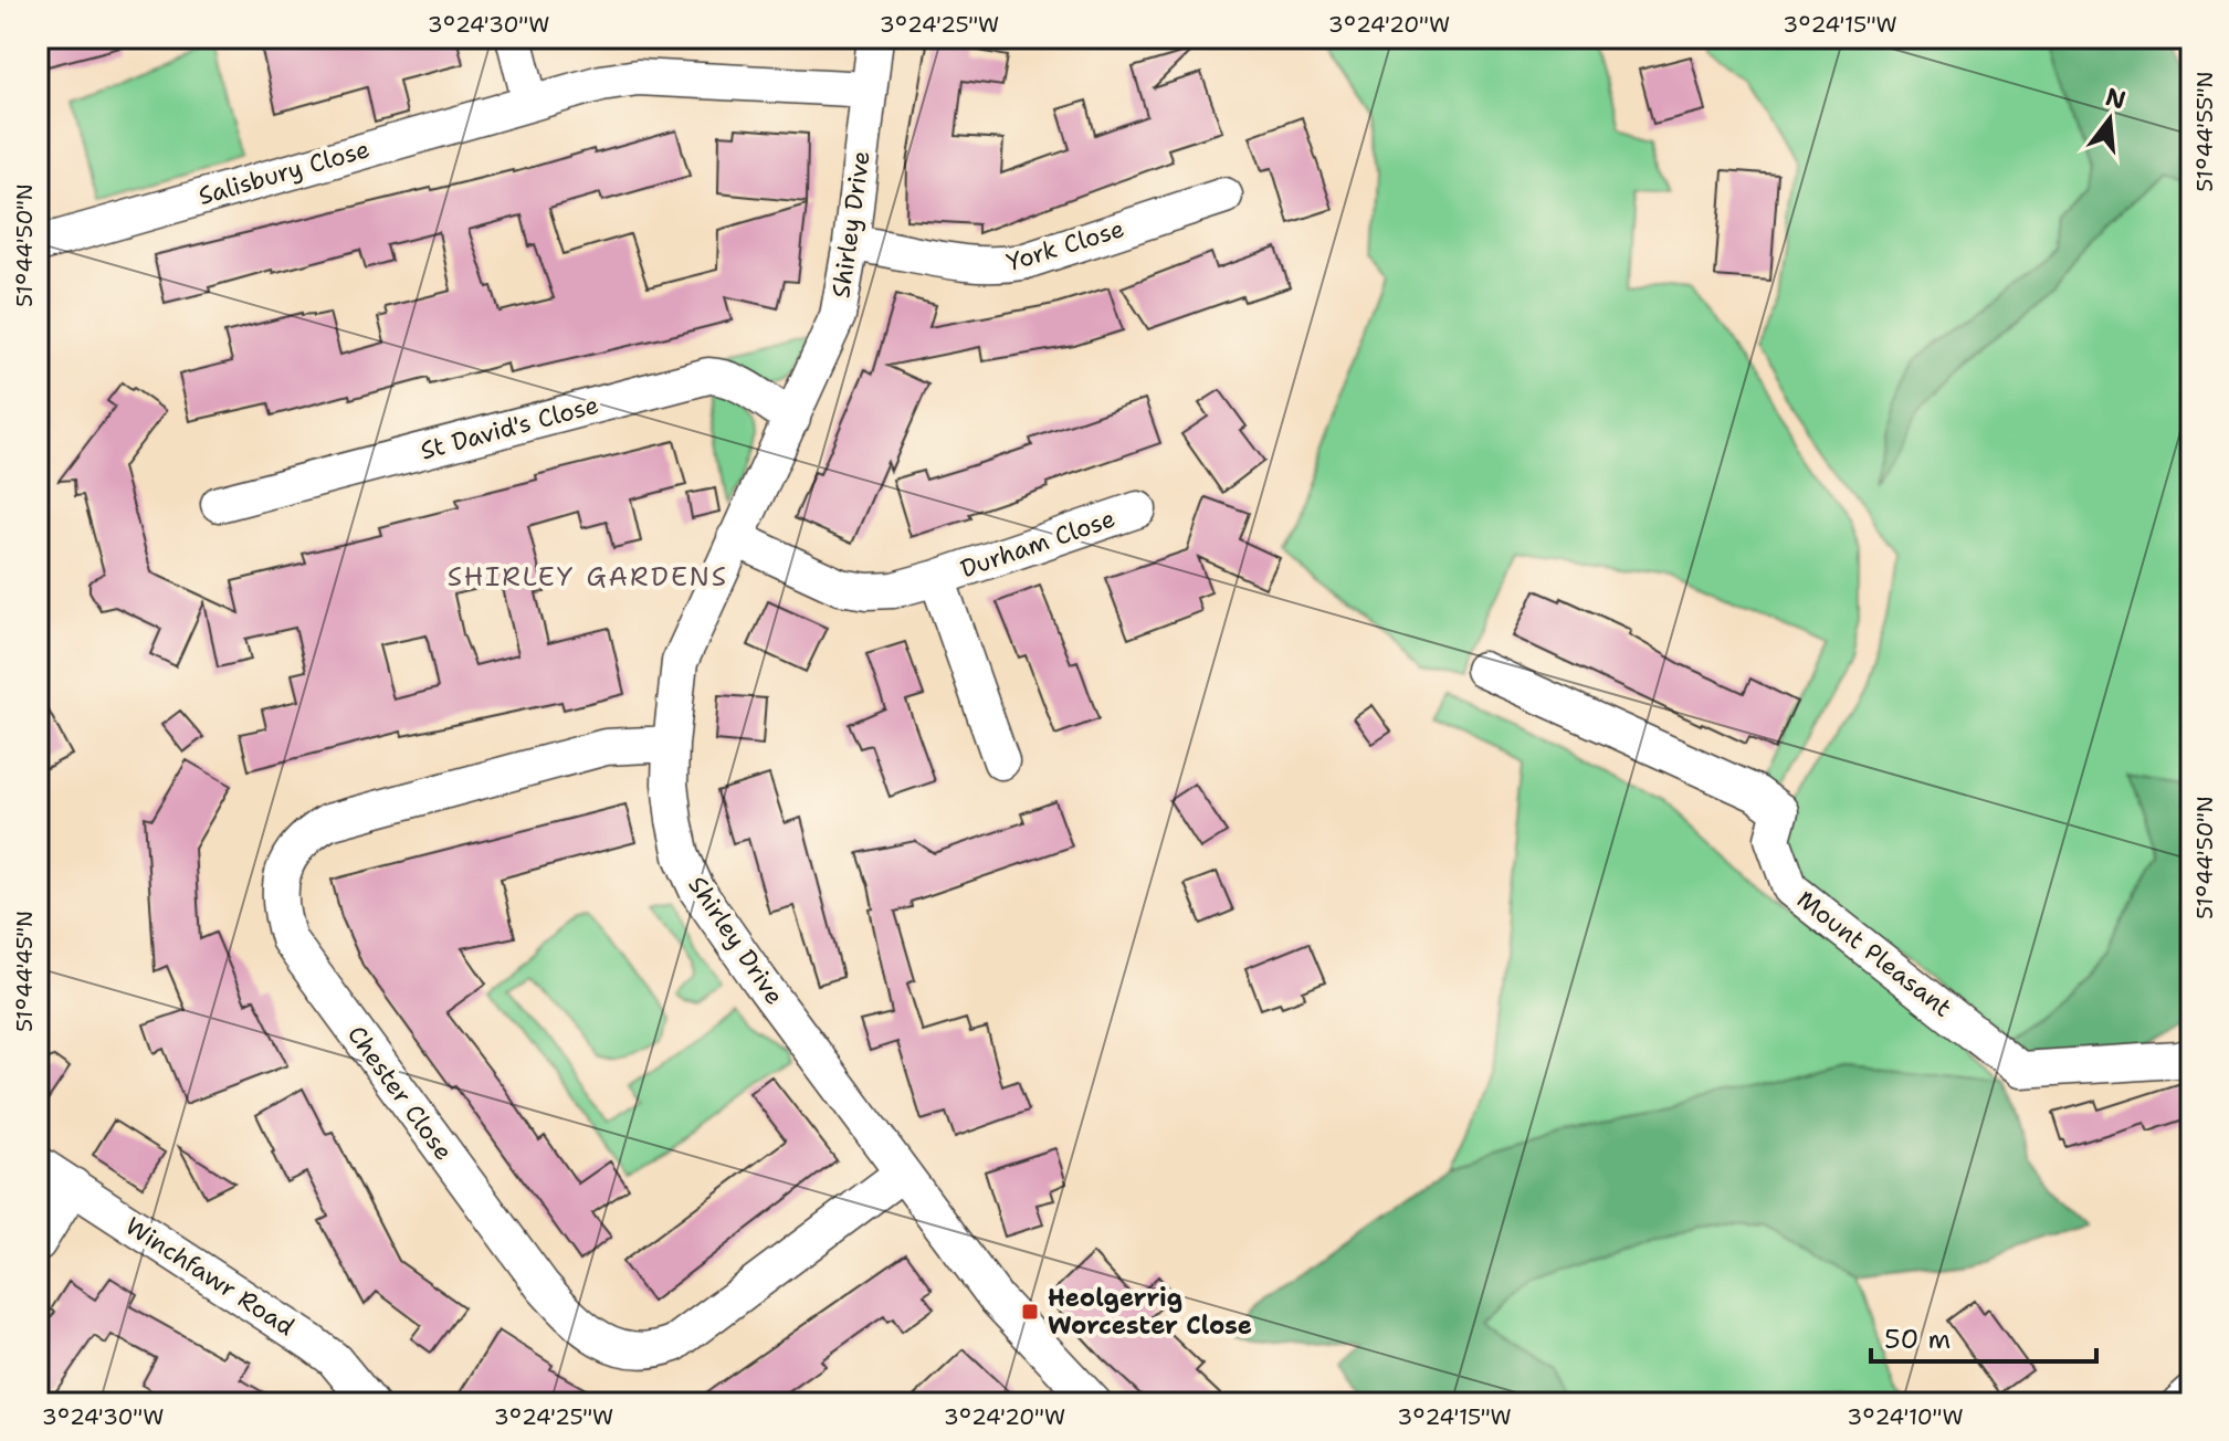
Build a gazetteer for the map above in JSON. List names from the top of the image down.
{
  "streets": {
    "street": [
      "Salisbury Close",
      "Shirley Drive",
      "York Close",
      "St David's Close",
      "Durham Close",
      "Mount Pleasant",
      "Chester Close",
      "Winchfawr Road"
    ]
  },
  "crossings": [
    ["Salisbury Close", "Shirley Drive"],
    ["Shirley Drive", "York Close"],
    ["Shirley Drive", "St David's Close"],
    ["Shirley Drive", "Durham Close"],
    ["Shirley Drive", "Chester Close"]
  ],
  "districts": ["SHIRLEY GARDENS"],
  "places": {
    "transit": ["Heolgerrig Worcester Close"]
  },
  "scale_bar": "50 m",
  "north": "top",
  "coordinates": [
    "3°24'30\"W",
    "3°24'25\"W",
    "3°24'20\"W",
    "3°24'15\"W",
    "51°44'55\"N",
    "51°44'50\"N",
    "51°44'45\"N",
    "3°24'10\"W"
  ]
}
